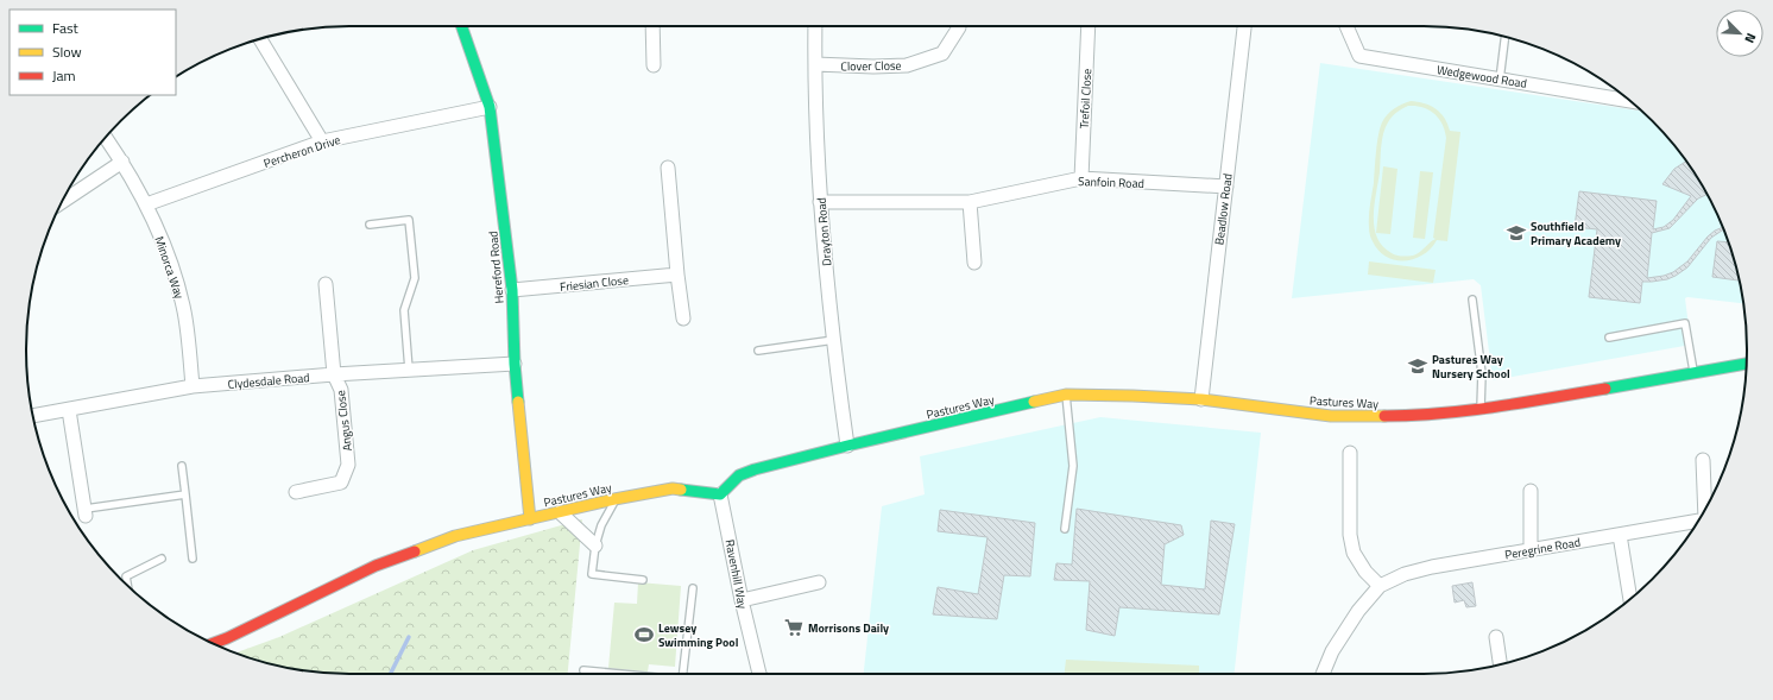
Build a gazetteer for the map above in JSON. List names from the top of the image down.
{
  "streets": {
    "street": [
      "Clover Close",
      "Wedgewood Road",
      "Trefoil Close",
      "Percheron Drive",
      "Sanfoin Road",
      "Beadlow Road",
      "Drayton Road",
      "Minorca Way",
      "Hereford Road",
      "Friesian Close",
      "Clydesdale Road",
      "Pastures Way",
      "Angus Close",
      "Peregrine Road",
      "Ravenhill Way"
    ]
  },
  "crossings": [
    ["Clover Close", "Drayton Road"],
    ["Trefoil Close", "Sanfoin Road"],
    ["Percheron Drive", "Minorca Way"],
    ["Percheron Drive", "Hereford Road"],
    ["Sanfoin Road", "Beadlow Road"],
    ["Sanfoin Road", "Drayton Road"],
    ["Beadlow Road", "Pastures Way"],
    ["Drayton Road", "Pastures Way"],
    ["Minorca Way", "Clydesdale Road"],
    ["Hereford Road", "Friesian Close"],
    ["Hereford Road", "Clydesdale Road"],
    ["Hereford Road", "Pastures Way"],
    ["Clydesdale Road", "Angus Close"],
    ["Pastures Way", "Ravenhill Way"]
  ],
  "places": {
    "school or university": ["Southfield Primary Academy", "Pastures Way Nursery School"],
    "supermarket": ["Morrisons Daily"],
    "sports": ["Lewsey Swimming Pool"]
  },
  "legend": ["Fast", "Slow", "Jam"],
  "north": "bottom right"
}
